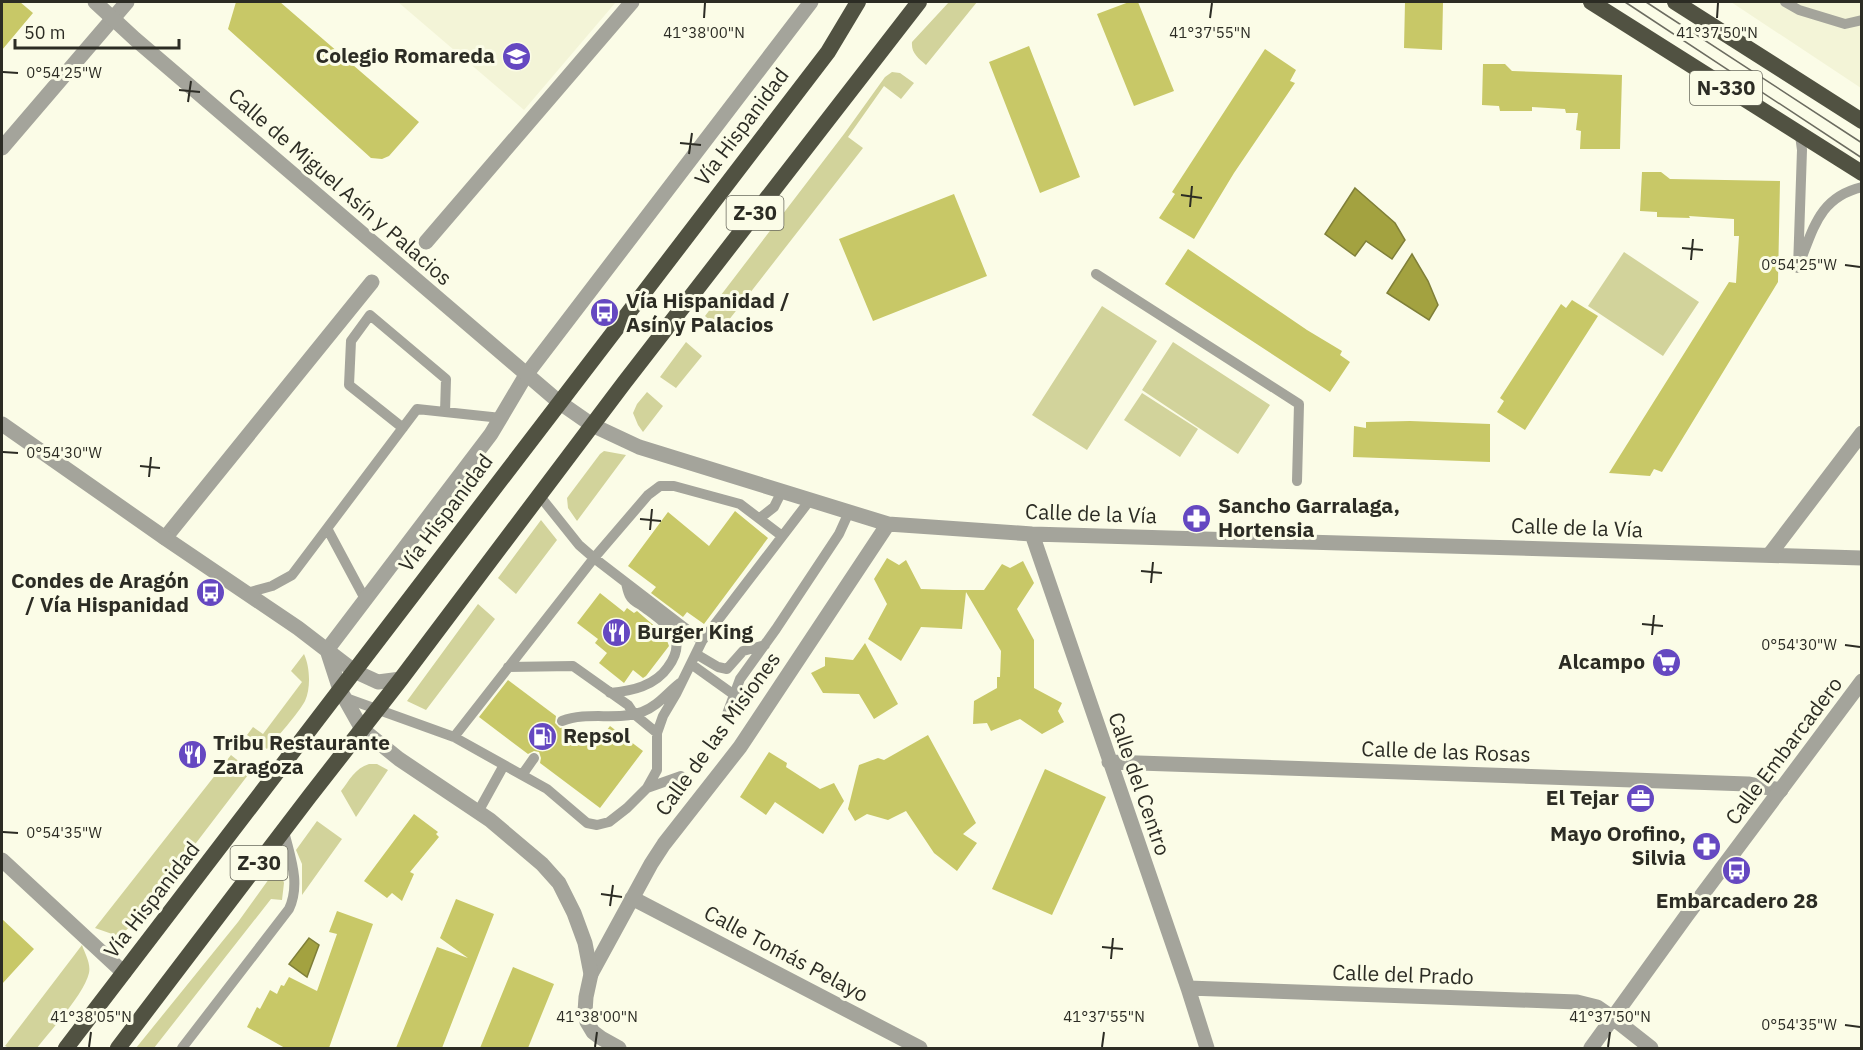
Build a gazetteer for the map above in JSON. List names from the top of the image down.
{
  "streets": {
    "highway": ["N-330", "Vía Hispanidad", "Z-30"],
    "street": [
      "Calle de Miguel Asín y Palacios",
      "Calle de la Vía",
      "Calle de las Misiones",
      "Calle Embarcadero",
      "Calle de las Rosas",
      "Calle del Centro",
      "Calle Tomás Pelayo",
      "Calle del Prado"
    ]
  },
  "crossings": [
    ["Vía Hispanidad", "Calle de Miguel Asín y Palacios"],
    ["Vía Hispanidad", "Calle de la Vía"],
    ["Calle de Miguel Asín y Palacios", "Calle de la Vía"],
    ["Z-30", "Calle de la Vía"],
    ["Calle de la Vía", "Calle de las Misiones"],
    ["Calle de la Vía", "Calle del Centro"],
    ["Calle de las Misiones", "Calle Tomás Pelayo"],
    ["Calle Embarcadero", "Calle de las Rosas"],
    ["Calle Embarcadero", "Calle del Prado"],
    ["Calle de las Rosas", "Calle del Centro"],
    ["Calle del Centro", "Calle del Prado"]
  ],
  "places": {
    "school or university": ["Colegio Romareda"],
    "bus stop": ["Vía Hispanidad / Asín y Palacios", "Condes de Aragón / Vía Hispanidad", "Embarcadero 28"],
    "pharmacy": ["Sancho Garralaga, Hortensia", "Mayo Orofino, Silvia"],
    "restaurant": ["Burger King", "Tribu Restaurante Zaragoza"],
    "supermarket": ["Alcampo"],
    "fuel station": ["Repsol"],
    "office": ["El Tejar"]
  },
  "scale_bar": "50 m",
  "coordinates": [
    "41°38'00\"N",
    "41°37'55\"N",
    "41°37'50\"N",
    "0°54'25\"W",
    "0°54'30\"W",
    "0°54'35\"W",
    "41°38'05\"N"
  ]
}
